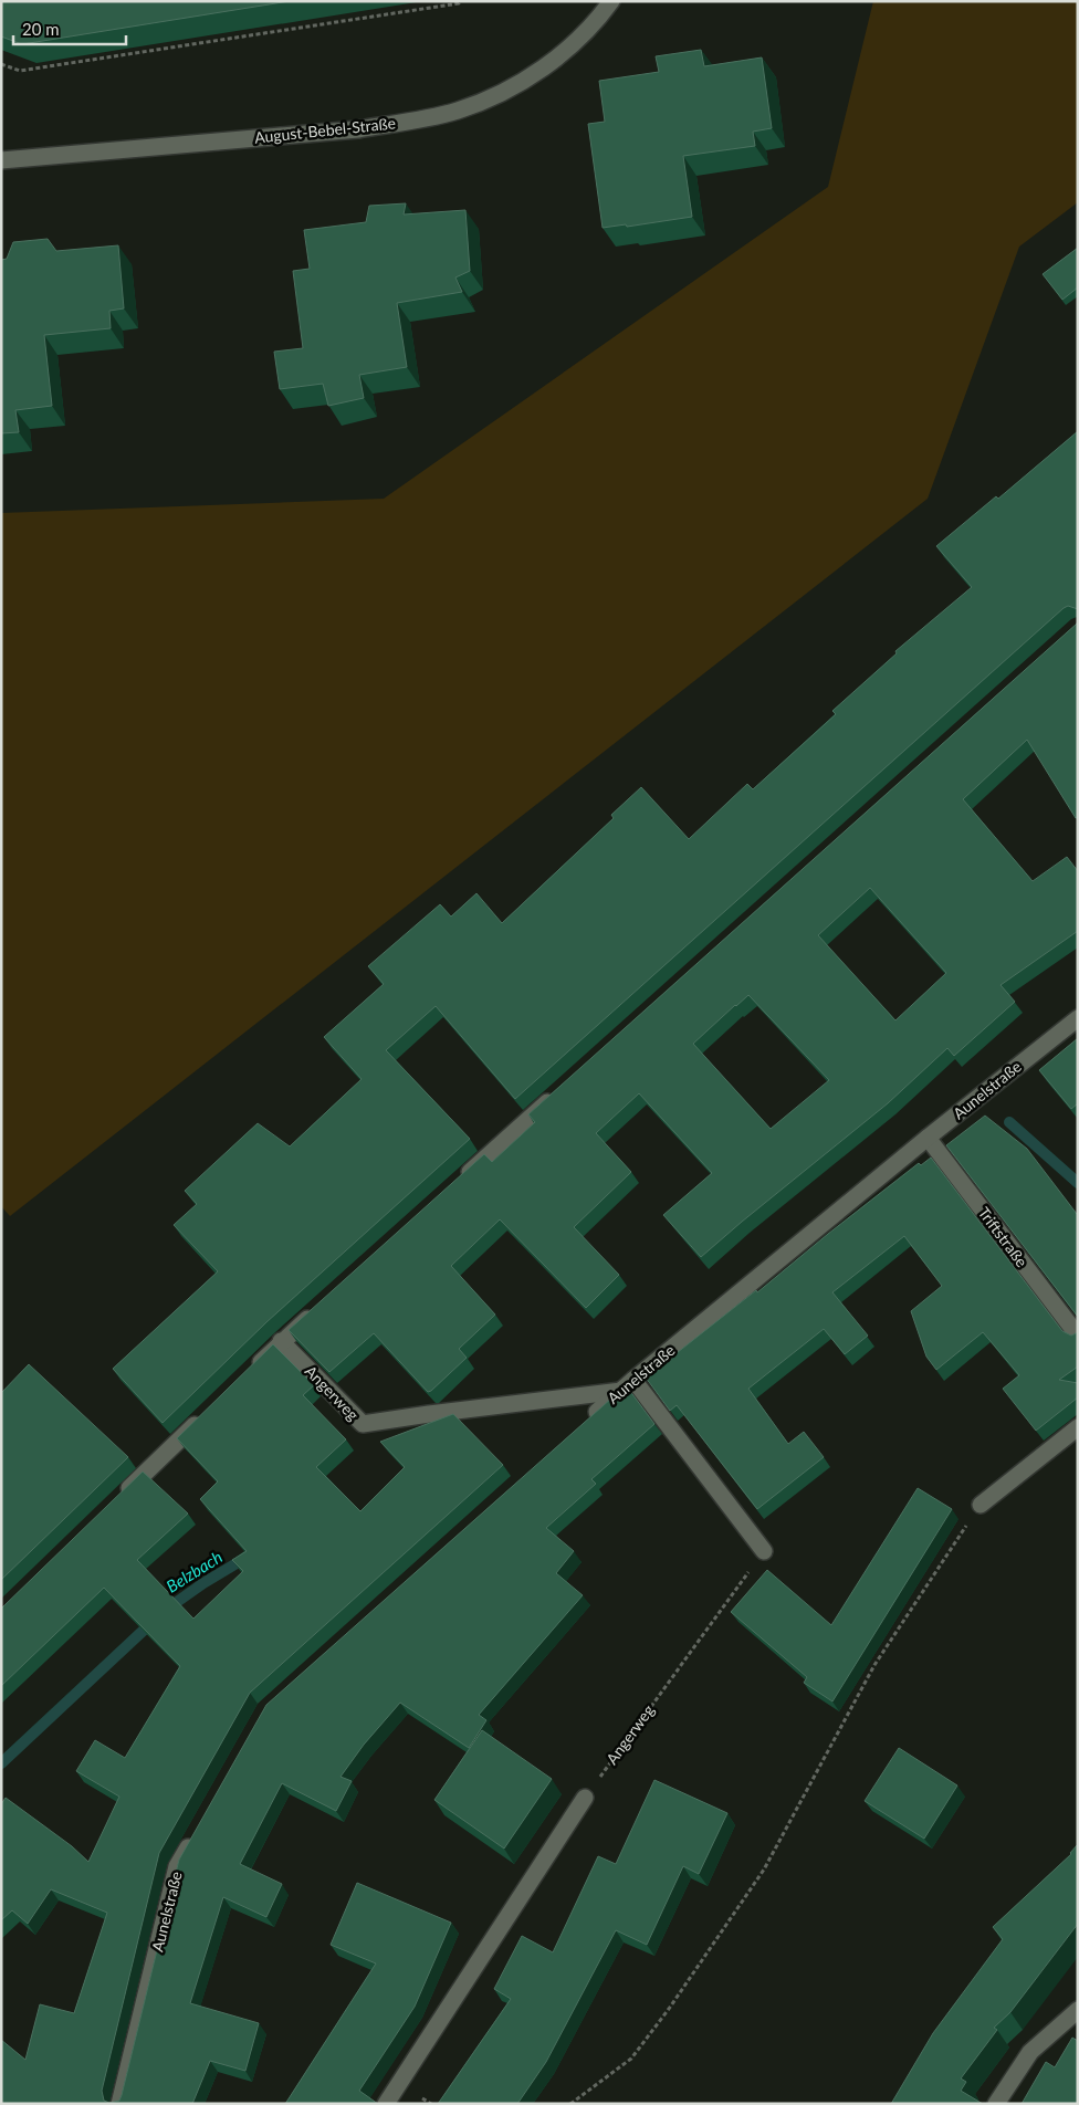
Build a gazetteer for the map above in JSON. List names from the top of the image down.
{
  "streets": {
    "street": [
      "August-Bebel-Straße",
      "Aunelstraße",
      "Triftstraße",
      "Angerweg"
    ]
  },
  "crossings": [
    ["Aunelstraße", "Triftstraße"],
    ["Aunelstraße", "Angerweg"]
  ],
  "water": ["Belzbach"],
  "scale_bar": "20 m"
}
